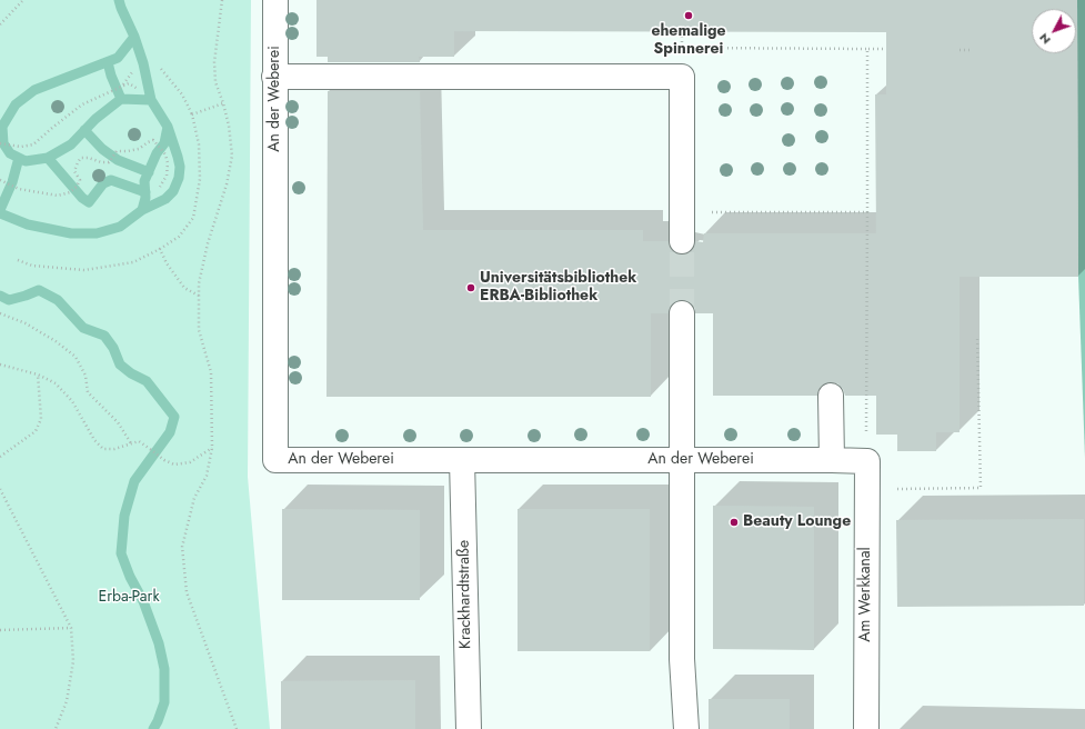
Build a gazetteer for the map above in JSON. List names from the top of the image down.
{
  "streets": {
    "street": ["An der Weberei", "Krackhardtstraße", "Am Werkkanal"]
  },
  "crossings": [
    ["An der Weberei", "Krackhardtstraße"],
    ["An der Weberei", "Am Werkkanal"]
  ],
  "parks": ["Erba-Park"],
  "places": ["ehemalige Spinnerei", "Universitätsbibliothek ERBA-Bibliothek", "Beauty Lounge"],
  "north": "bottom left"
}
